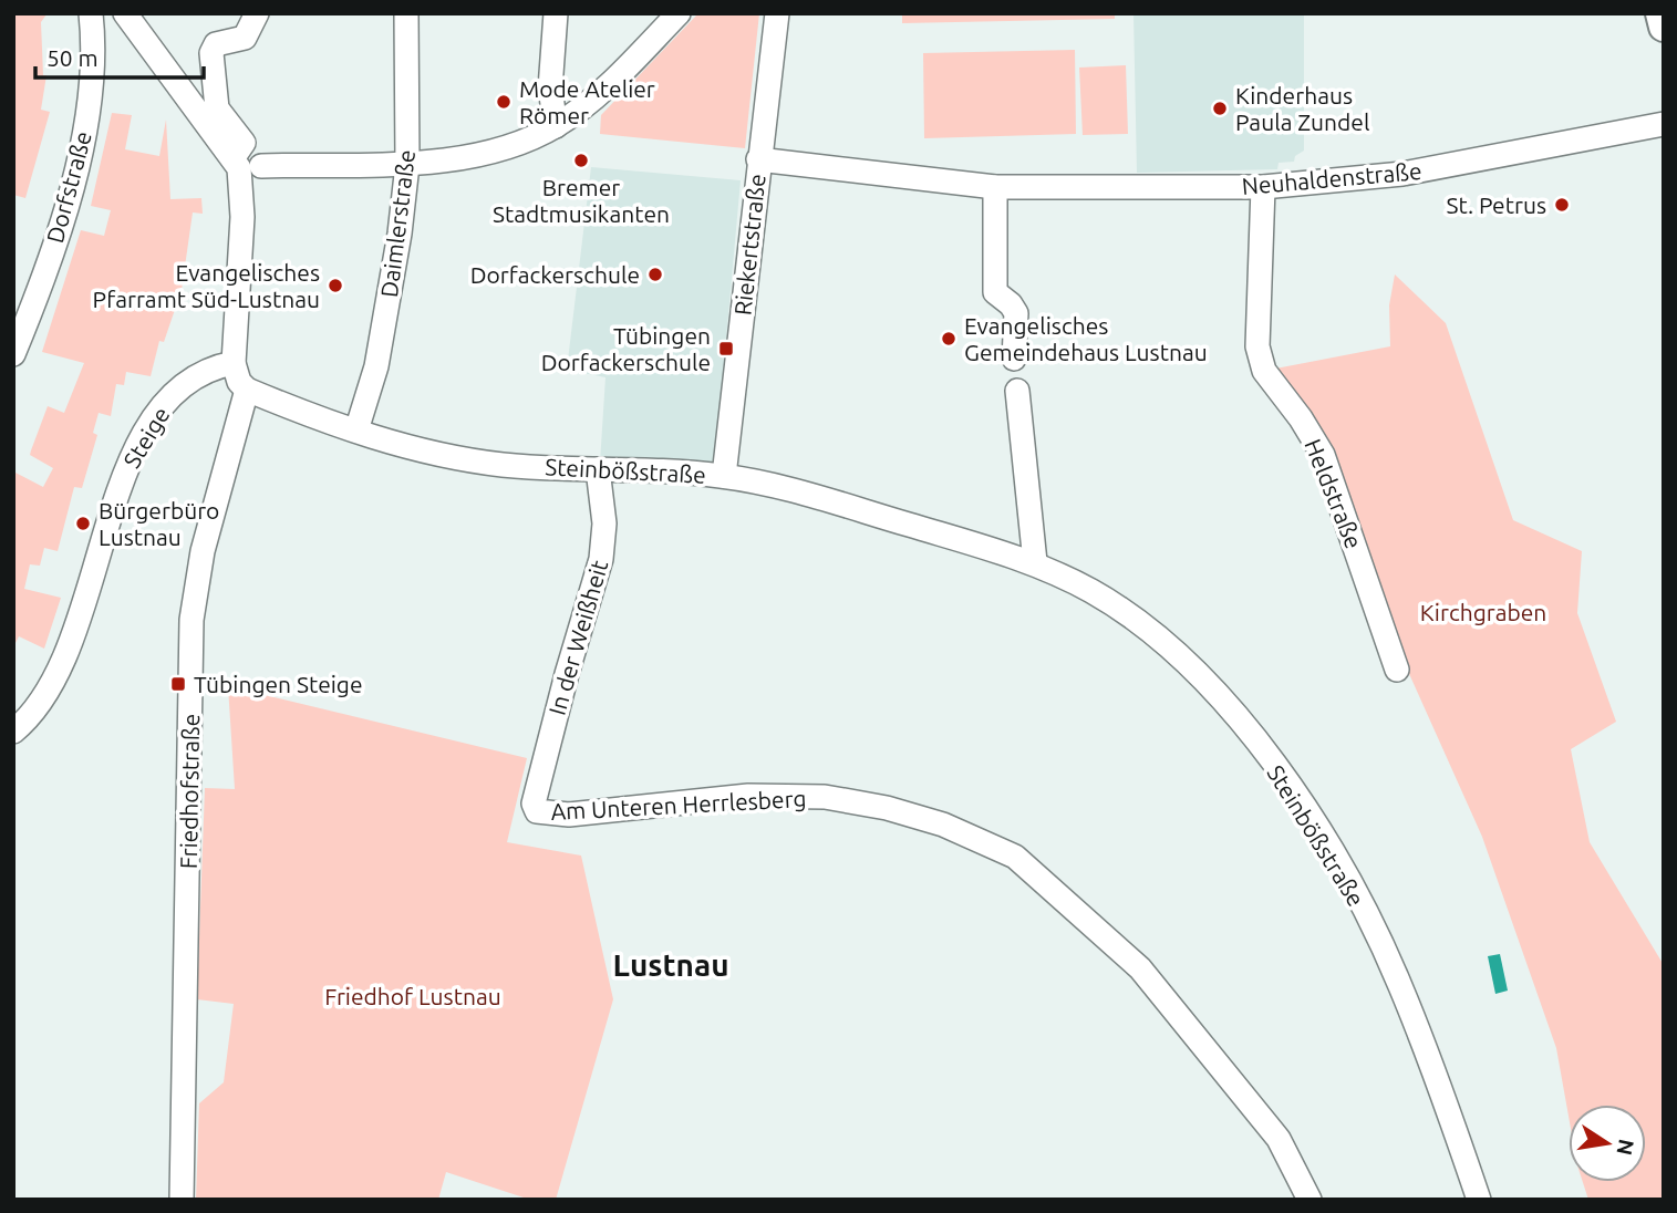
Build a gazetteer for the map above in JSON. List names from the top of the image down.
{
  "streets": {
    "street": [
      "Neuhaldenstraße",
      "Dorfstraße",
      "Daimlerstraße",
      "Riekertstraße",
      "Steige",
      "Steinbößstraße",
      "Heldstraße",
      "In der Weißheit",
      "Friedhofstraße",
      "Am Unteren Herrlesberg"
    ]
  },
  "crossings": [
    ["Neuhaldenstraße", "Riekertstraße"],
    ["Neuhaldenstraße", "Heldstraße"],
    ["Daimlerstraße", "Steinbößstraße"],
    ["Riekertstraße", "Steinbößstraße"],
    ["Steinbößstraße", "In der Weißheit"],
    ["Steinbößstraße", "Friedhofstraße"],
    ["In der Weißheit", "Am Unteren Herrlesberg"]
  ],
  "districts": ["Lustnau"],
  "parks": ["Kirchgraben", "Friedhof Lustnau"],
  "places": {
    "other": [
      "Mode Atelier Römer",
      "Kinderhaus Paula Zundel",
      "Bremer Stadtmusikanten",
      "St. Petrus",
      "Dorfackerschule",
      "Evangelisches Pfarramt Süd-Lustnau",
      "Evangelisches Gemeindehaus Lustnau",
      "Bürgerbüro Lustnau"
    ],
    "transit": ["Tübingen Dorfackerschule", "Tübingen Steige"]
  },
  "scale_bar": "50 m",
  "north": "right"
}
